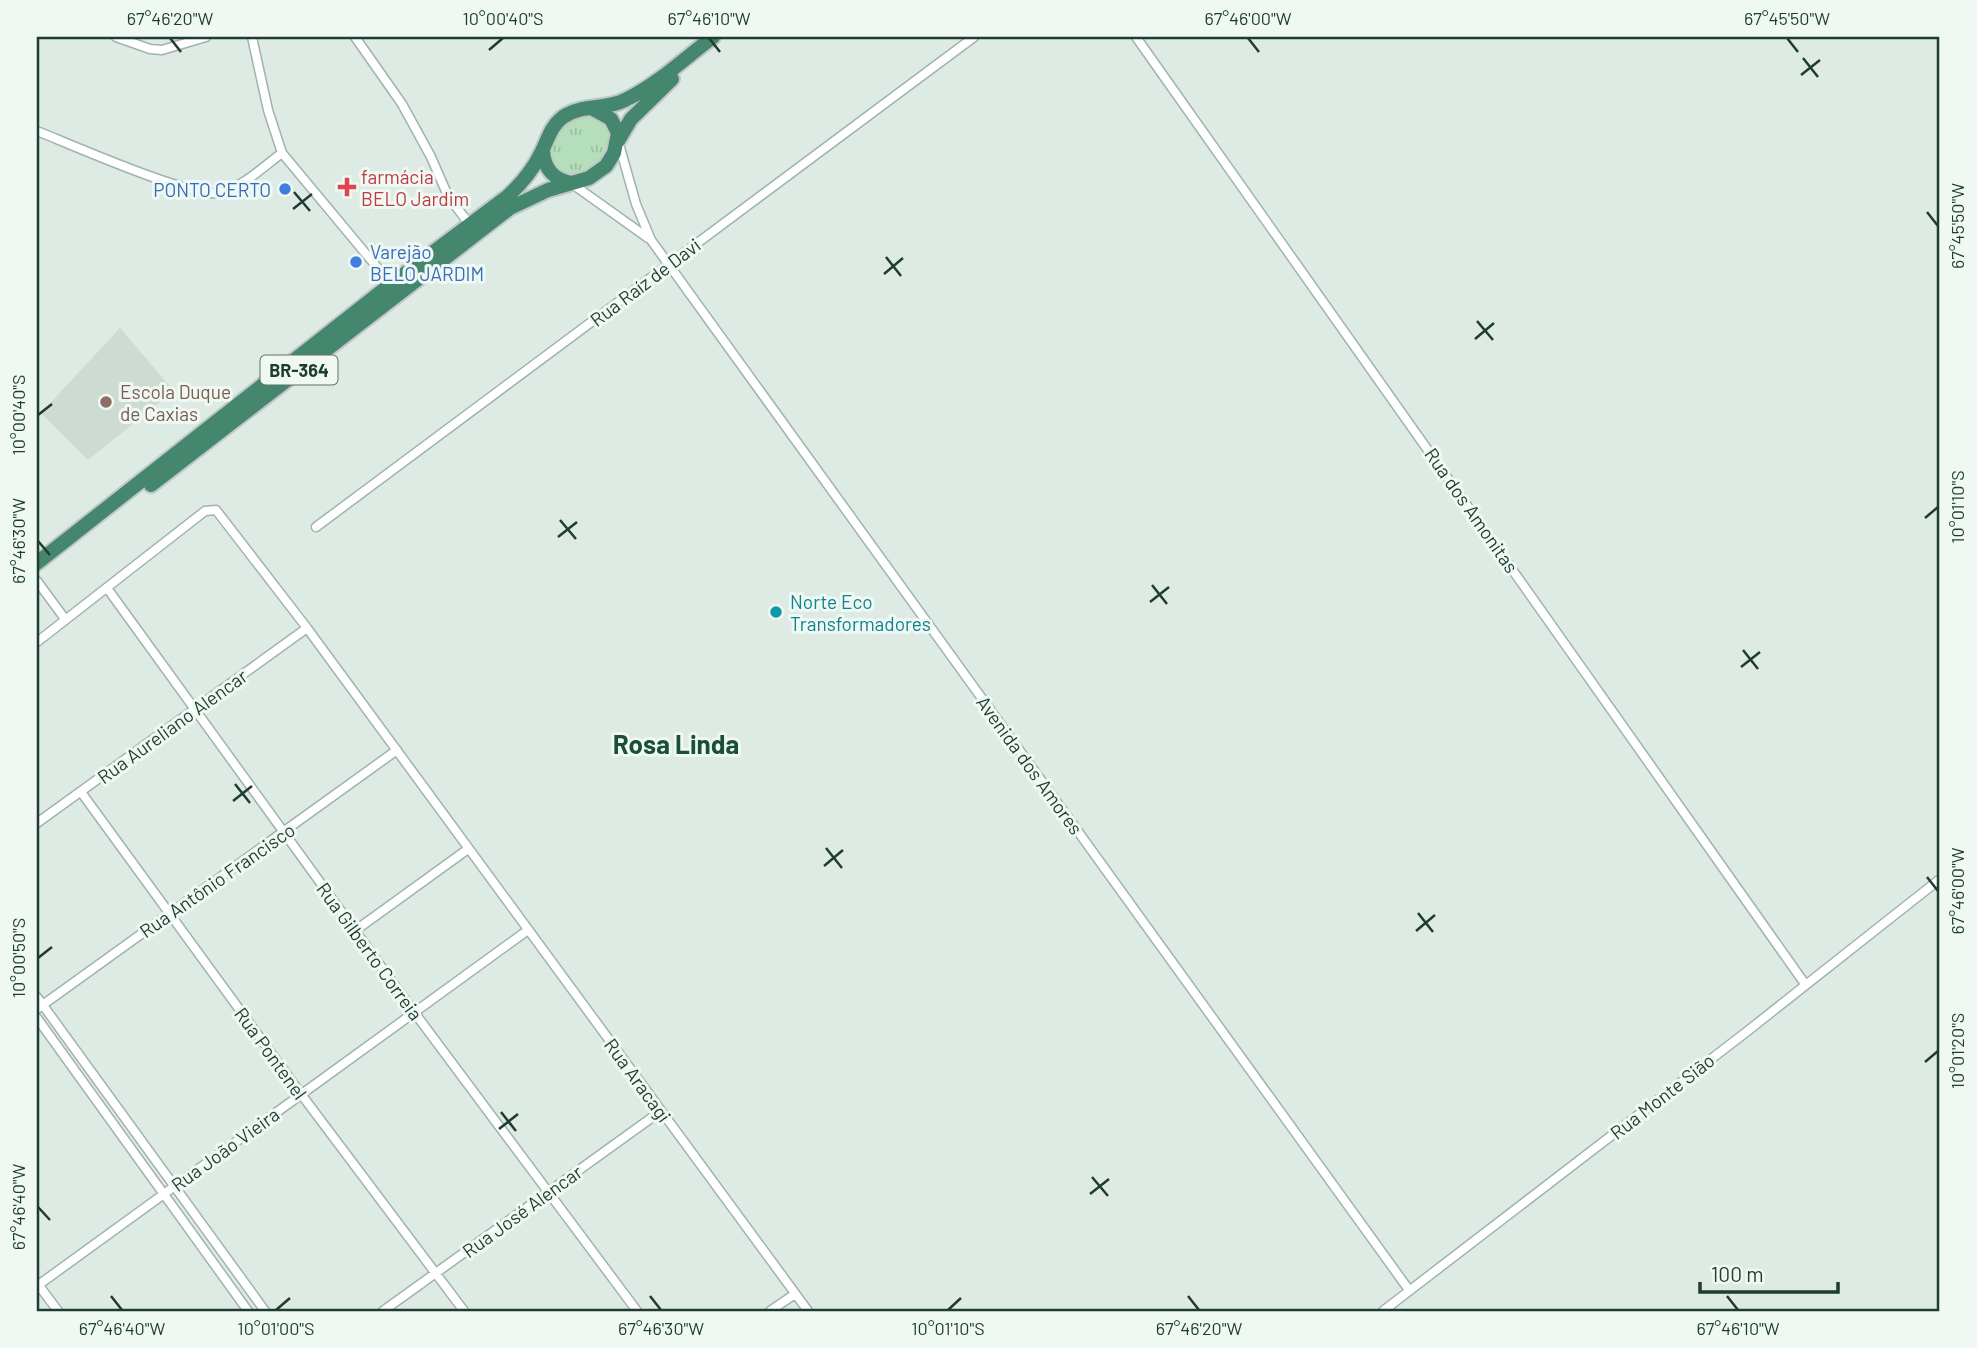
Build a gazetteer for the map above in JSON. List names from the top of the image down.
{
  "streets": {
    "highway": ["BR-364"],
    "street": [
      "Rua Raíz de Davi",
      "Rua dos Amonitas",
      "Rua Aureliano Alencar",
      "Avenida dos Amores",
      "Rua Antônio Francisco",
      "Rua Gilberto Correia",
      "Rua Pontenel",
      "Rua Aracagi",
      "Rua Monte Sião",
      "Rua João Vieira",
      "Rua José Alencar"
    ]
  },
  "crossings": [
    ["Rua Raíz de Davi", "Avenida dos Amores"],
    ["BR-364", "Avenida dos Amores"],
    ["Rua dos Amonitas", "Rua Monte Sião"],
    ["Rua Aureliano Alencar", "Rua Gilberto Correia"],
    ["Rua Aureliano Alencar", "Rua Pontenel"],
    ["Avenida dos Amores", "Rua Monte Sião"],
    ["Rua Antônio Francisco", "Rua Gilberto Correia"],
    ["Rua Antônio Francisco", "Rua Pontenel"],
    ["Rua Gilberto Correia", "Rua João Vieira"],
    ["Rua Gilberto Correia", "Rua José Alencar"],
    ["Rua Pontenel", "Rua João Vieira"],
    ["Rua Pontenel", "Rua José Alencar"],
    ["Rua Aracagi", "Rua João Vieira"],
    ["Rua Aracagi", "Rua José Alencar"]
  ],
  "districts": ["Rosa Linda"],
  "places": {
    "health": ["farmácia BELO Jardim"],
    "other": [
      "PONTO CERTO",
      "Varejão BELO JARDIM",
      "Escola Duque de Caxias",
      "Norte Eco Transformadores"
    ]
  },
  "scale_bar": "100 m",
  "coordinates": [
    "67°46'20\"W",
    "10°00'40\"S",
    "67°46'10\"W",
    "67°46'00\"W",
    "67°45'50\"W",
    "10°01'10\"S",
    "67°46'30\"W",
    "10°00'50\"S",
    "10°01'20\"S",
    "67°46'40\"W",
    "10°01'00\"S"
  ]
}
